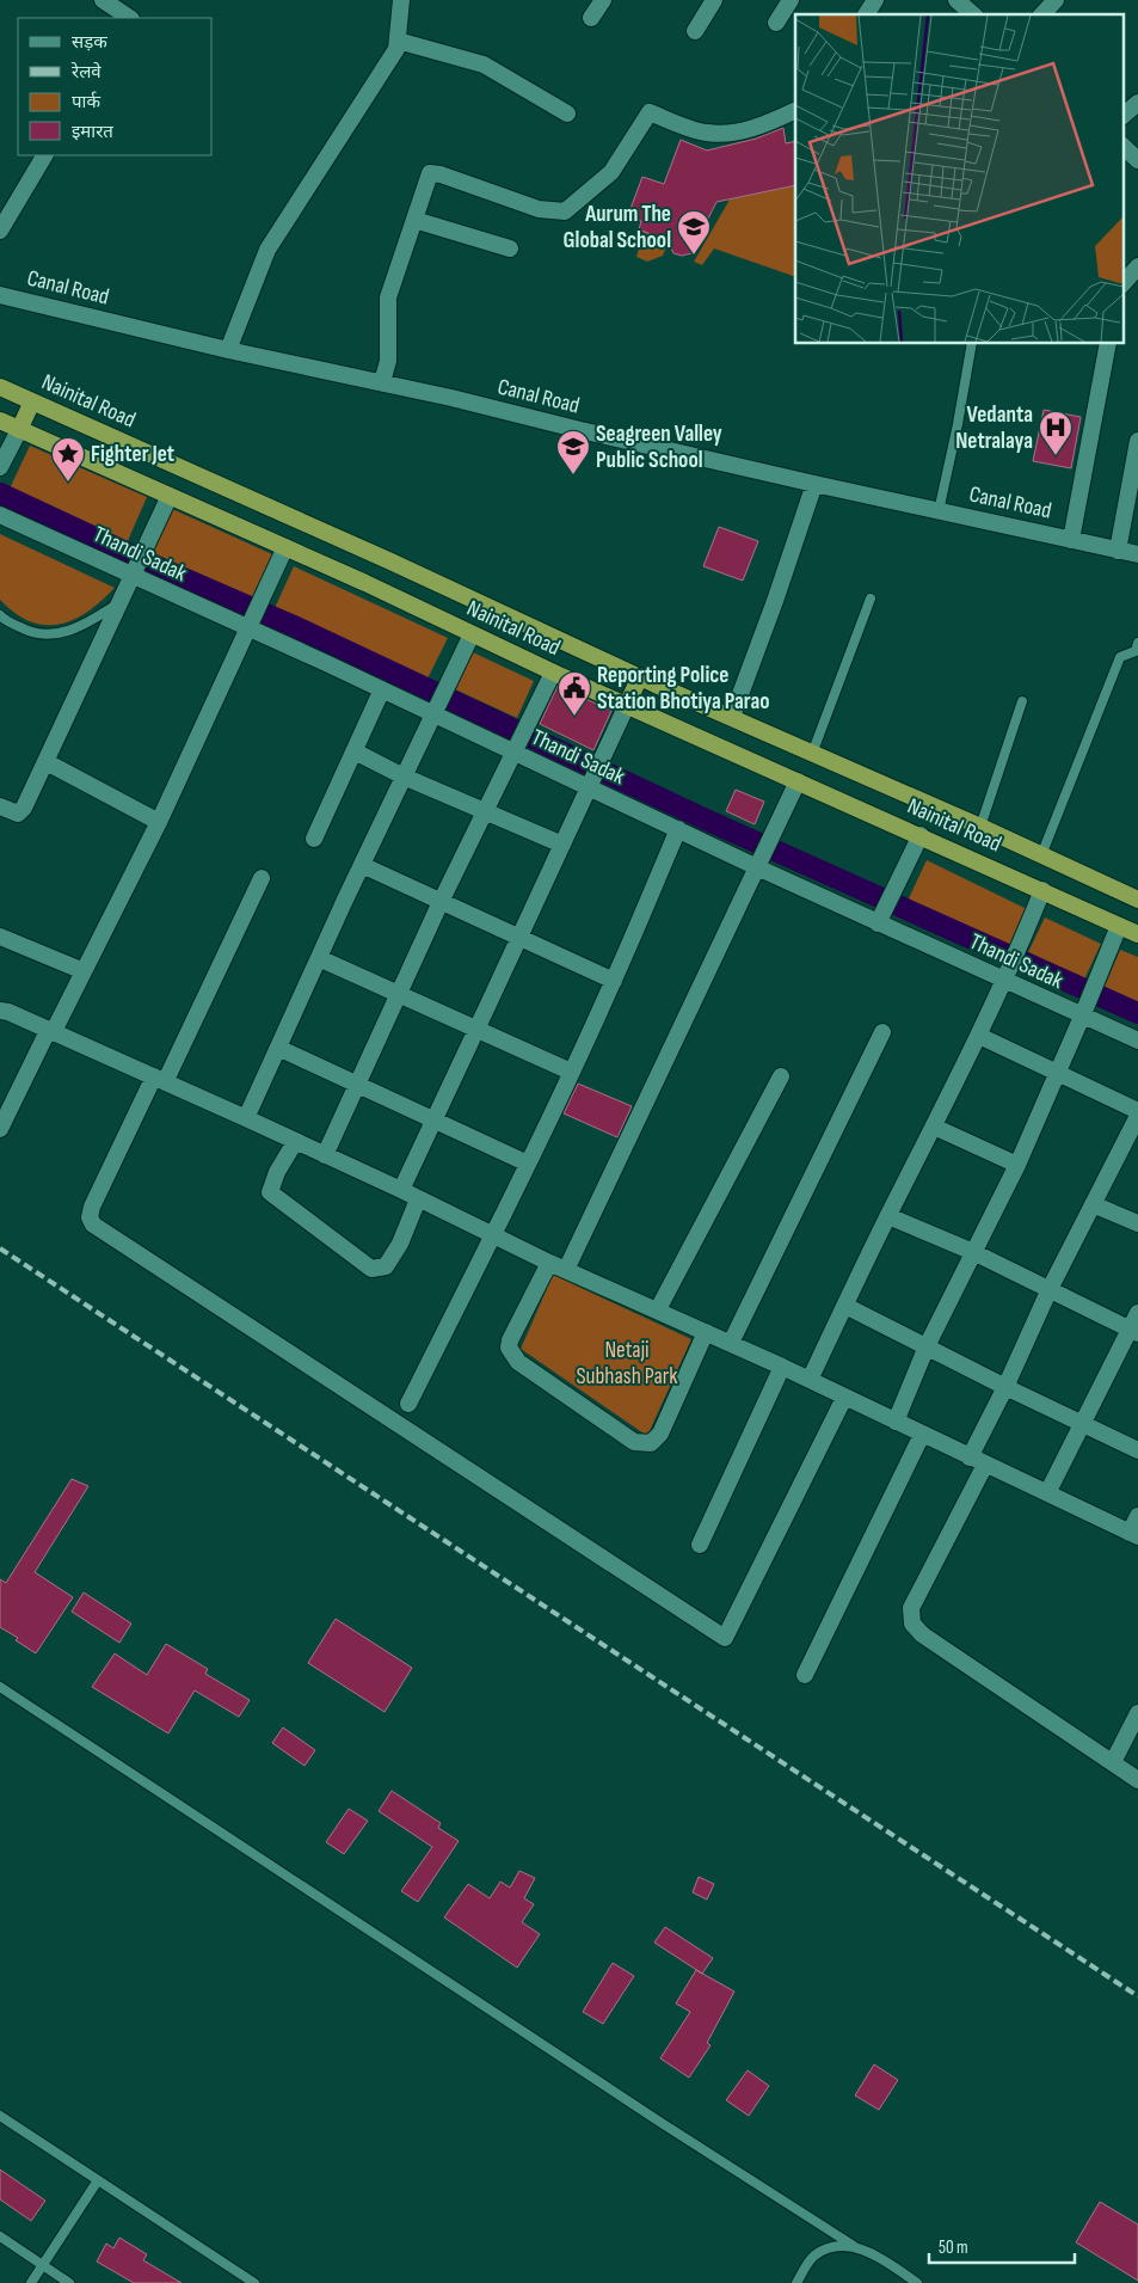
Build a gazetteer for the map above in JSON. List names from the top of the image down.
{
  "streets": {
    "highway": ["Nainital Road"],
    "street": ["Canal Road", "Thandi Sadak"]
  },
  "parks": ["Netaji Subhash Park"],
  "places": {
    "school or university": ["Aurum The Global School", "Seagreen Valley Public School"],
    "hospital": ["Vedanta Netralaya"],
    "place": ["Fighter Jet"],
    "public building": ["Reporting Police Station Bhotiya Parao"]
  },
  "legend": [
    "सड़क",
    "रेलवे",
    "पार्क",
    "इमारत"
  ],
  "scale_bar": "50 m"
}
